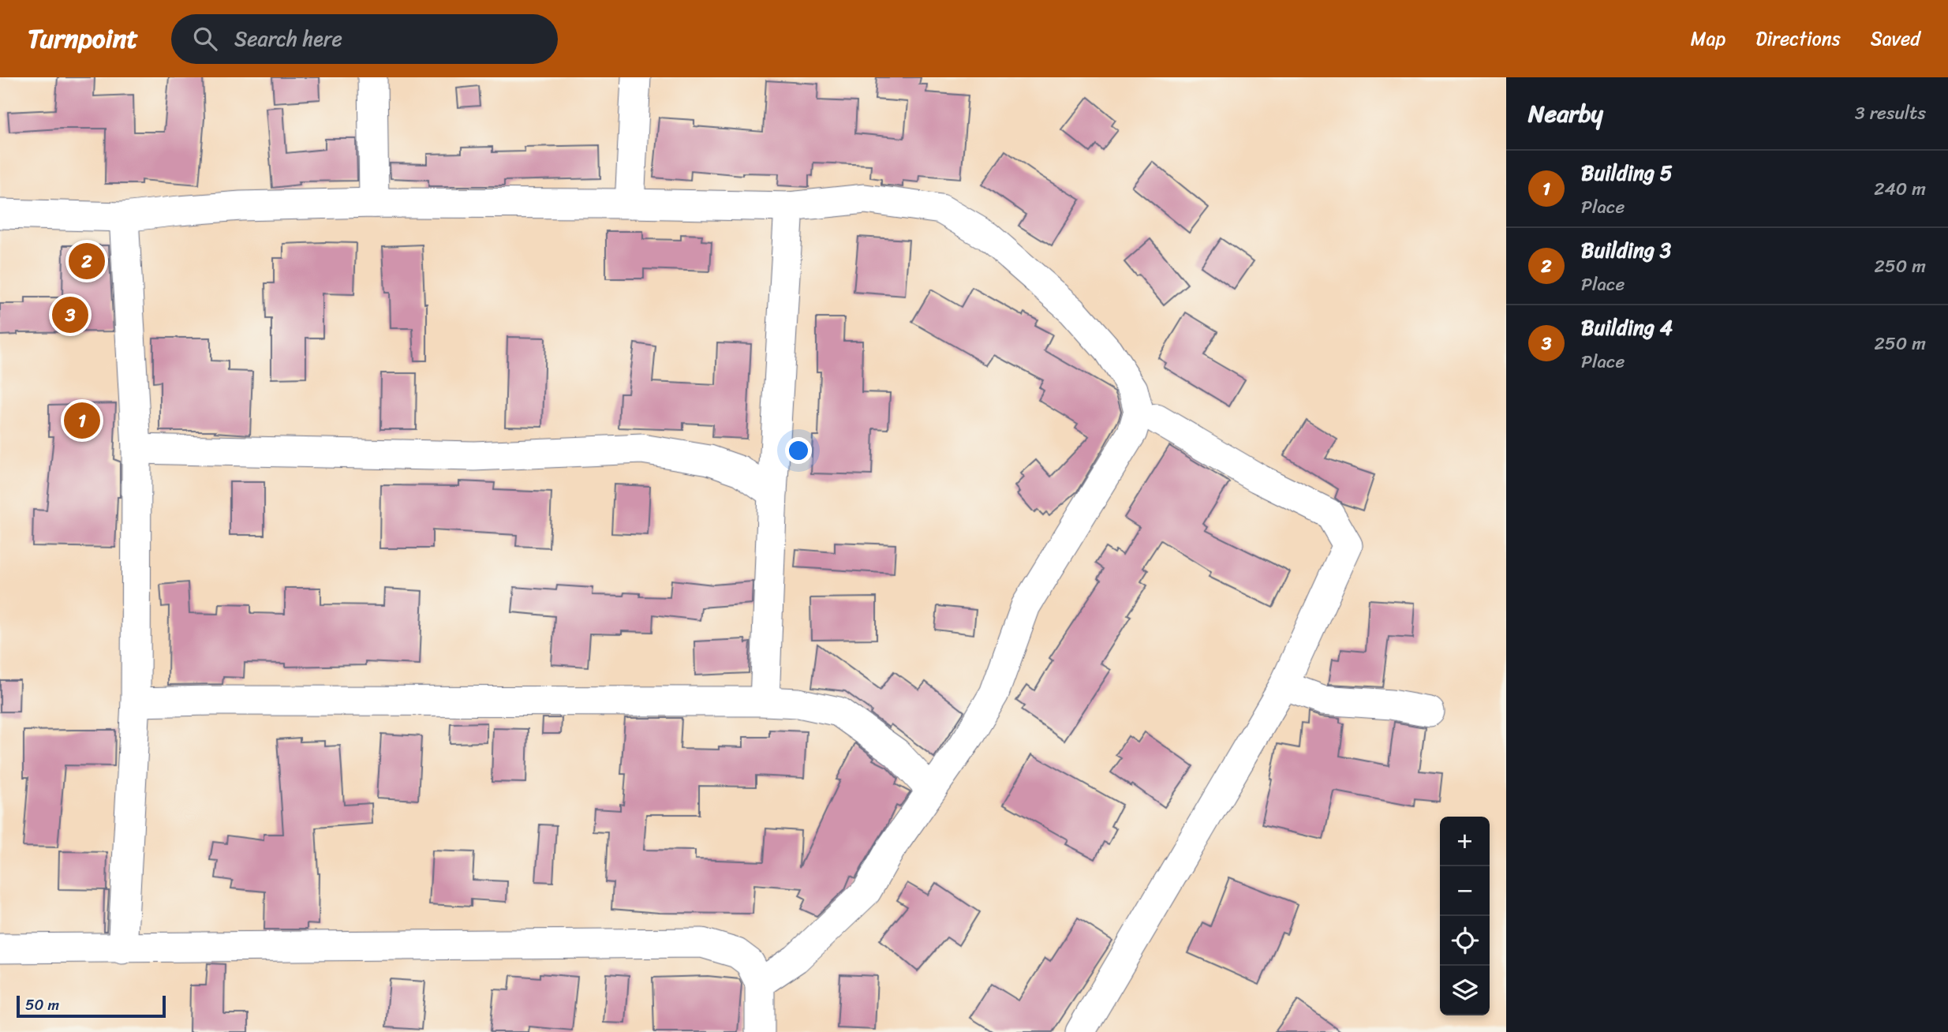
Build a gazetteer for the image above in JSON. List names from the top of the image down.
{
  "scale_bar": "50 m",
  "page": {
    "header": "Turnpoint",
    "search": "Search here",
    "nav": ["Map", "Directions", "Saved"],
    "heading": ["Nearby", "3 results"],
    "list": [
      {
        "mark": "1",
        "name": "Building 5",
        "note": "Place",
        "value": "240 m"
      },
      {
        "mark": "2",
        "name": "Building 3",
        "note": "Place",
        "value": "250 m"
      },
      {
        "mark": "3",
        "name": "Building 4",
        "note": "Place",
        "value": "250 m"
      }
    ],
    "pins": ["2", "3", "1"],
    "map_buttons": ["+", "−"],
    "scale": "50 m"
  }
}
